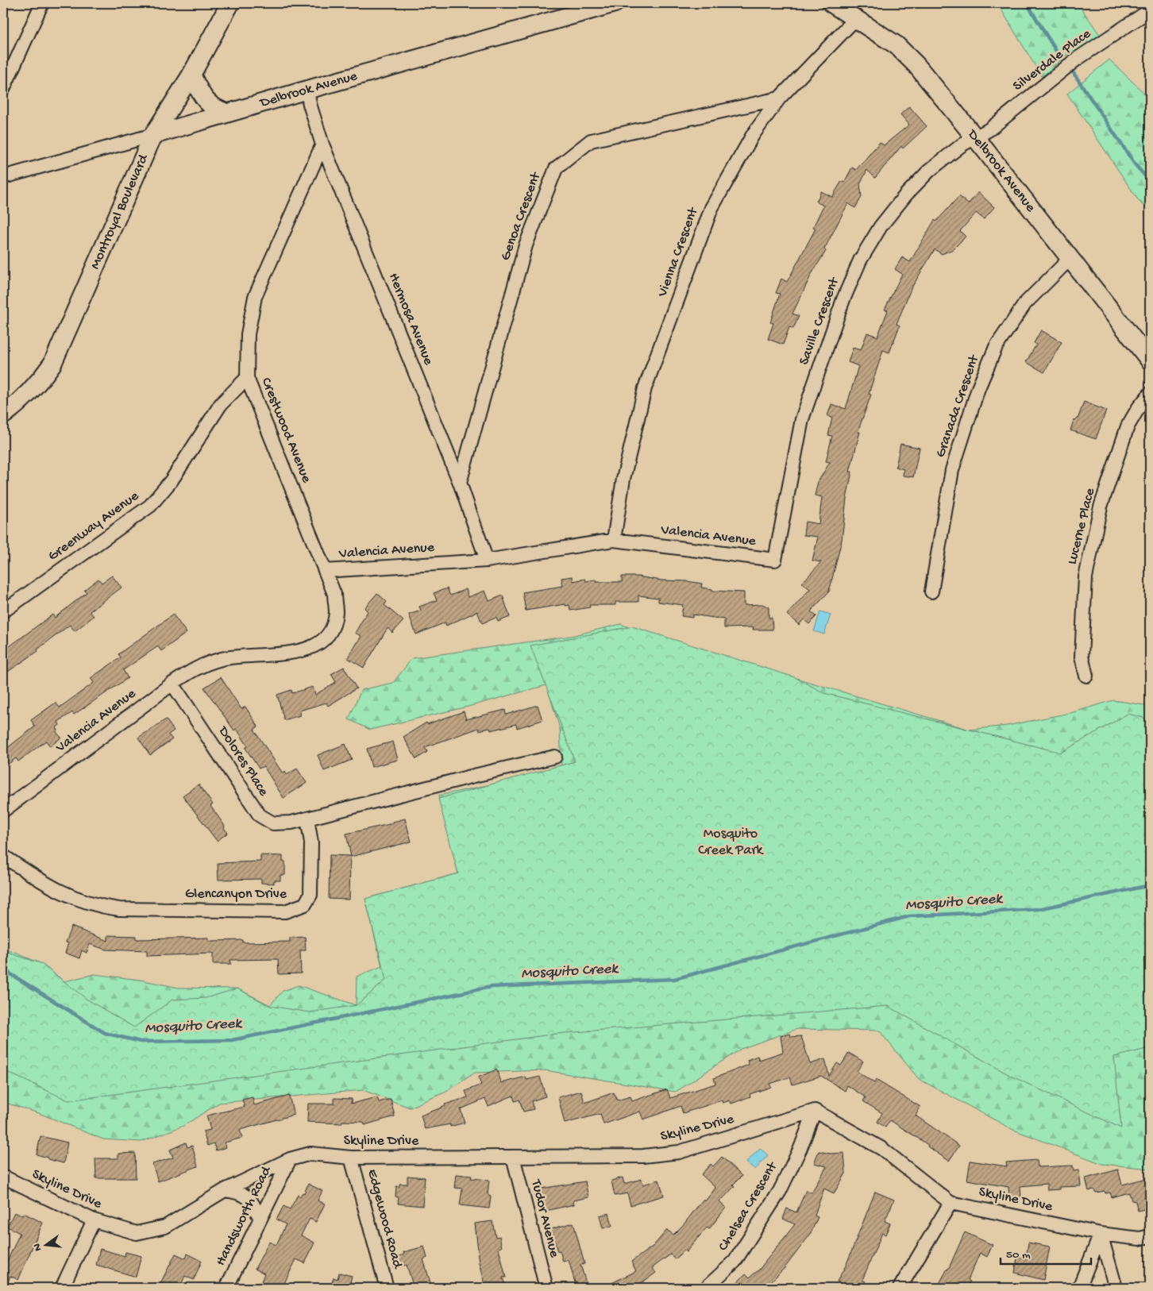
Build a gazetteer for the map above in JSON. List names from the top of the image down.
{
  "streets": {
    "street": [
      "Silverdale Place",
      "Delbrook Avenue",
      "Montroyal Boulevard",
      "Genoa Crescent",
      "Vienna Crescent",
      "Hermosa Avenue",
      "Saville Crescent",
      "Granada Crescent",
      "Crestwood Avenue",
      "Greenway Avenue",
      "Lucerne Place",
      "Valencia Avenue",
      "Dolores Place",
      "Glencanyon Drive",
      "Skyline Drive",
      "Chelsea Crescent",
      "Handsworth Road",
      "Edgewood Road",
      "Tudor Avenue"
    ]
  },
  "crossings": [
    ["Silverdale Place", "Delbrook Avenue"],
    ["Silverdale Place", "Saville Crescent"],
    ["Delbrook Avenue", "Montroyal Boulevard"],
    ["Delbrook Avenue", "Vienna Crescent"],
    ["Delbrook Avenue", "Hermosa Avenue"],
    ["Delbrook Avenue", "Saville Crescent"],
    ["Delbrook Avenue", "Granada Crescent"],
    ["Genoa Crescent", "Vienna Crescent"],
    ["Genoa Crescent", "Hermosa Avenue"],
    ["Vienna Crescent", "Valencia Avenue"],
    ["Hermosa Avenue", "Crestwood Avenue"],
    ["Hermosa Avenue", "Valencia Avenue"],
    ["Saville Crescent", "Valencia Avenue"],
    ["Crestwood Avenue", "Greenway Avenue"],
    ["Crestwood Avenue", "Valencia Avenue"],
    ["Valencia Avenue", "Dolores Place"],
    ["Dolores Place", "Glencanyon Drive"],
    ["Skyline Drive", "Chelsea Crescent"],
    ["Skyline Drive", "Handsworth Road"],
    ["Skyline Drive", "Edgewood Road"],
    ["Skyline Drive", "Tudor Avenue"]
  ],
  "water": ["Mosquito Creek"],
  "parks": ["Mosquito Creek Park"],
  "scale_bar": "50 m",
  "north": "left"
}
